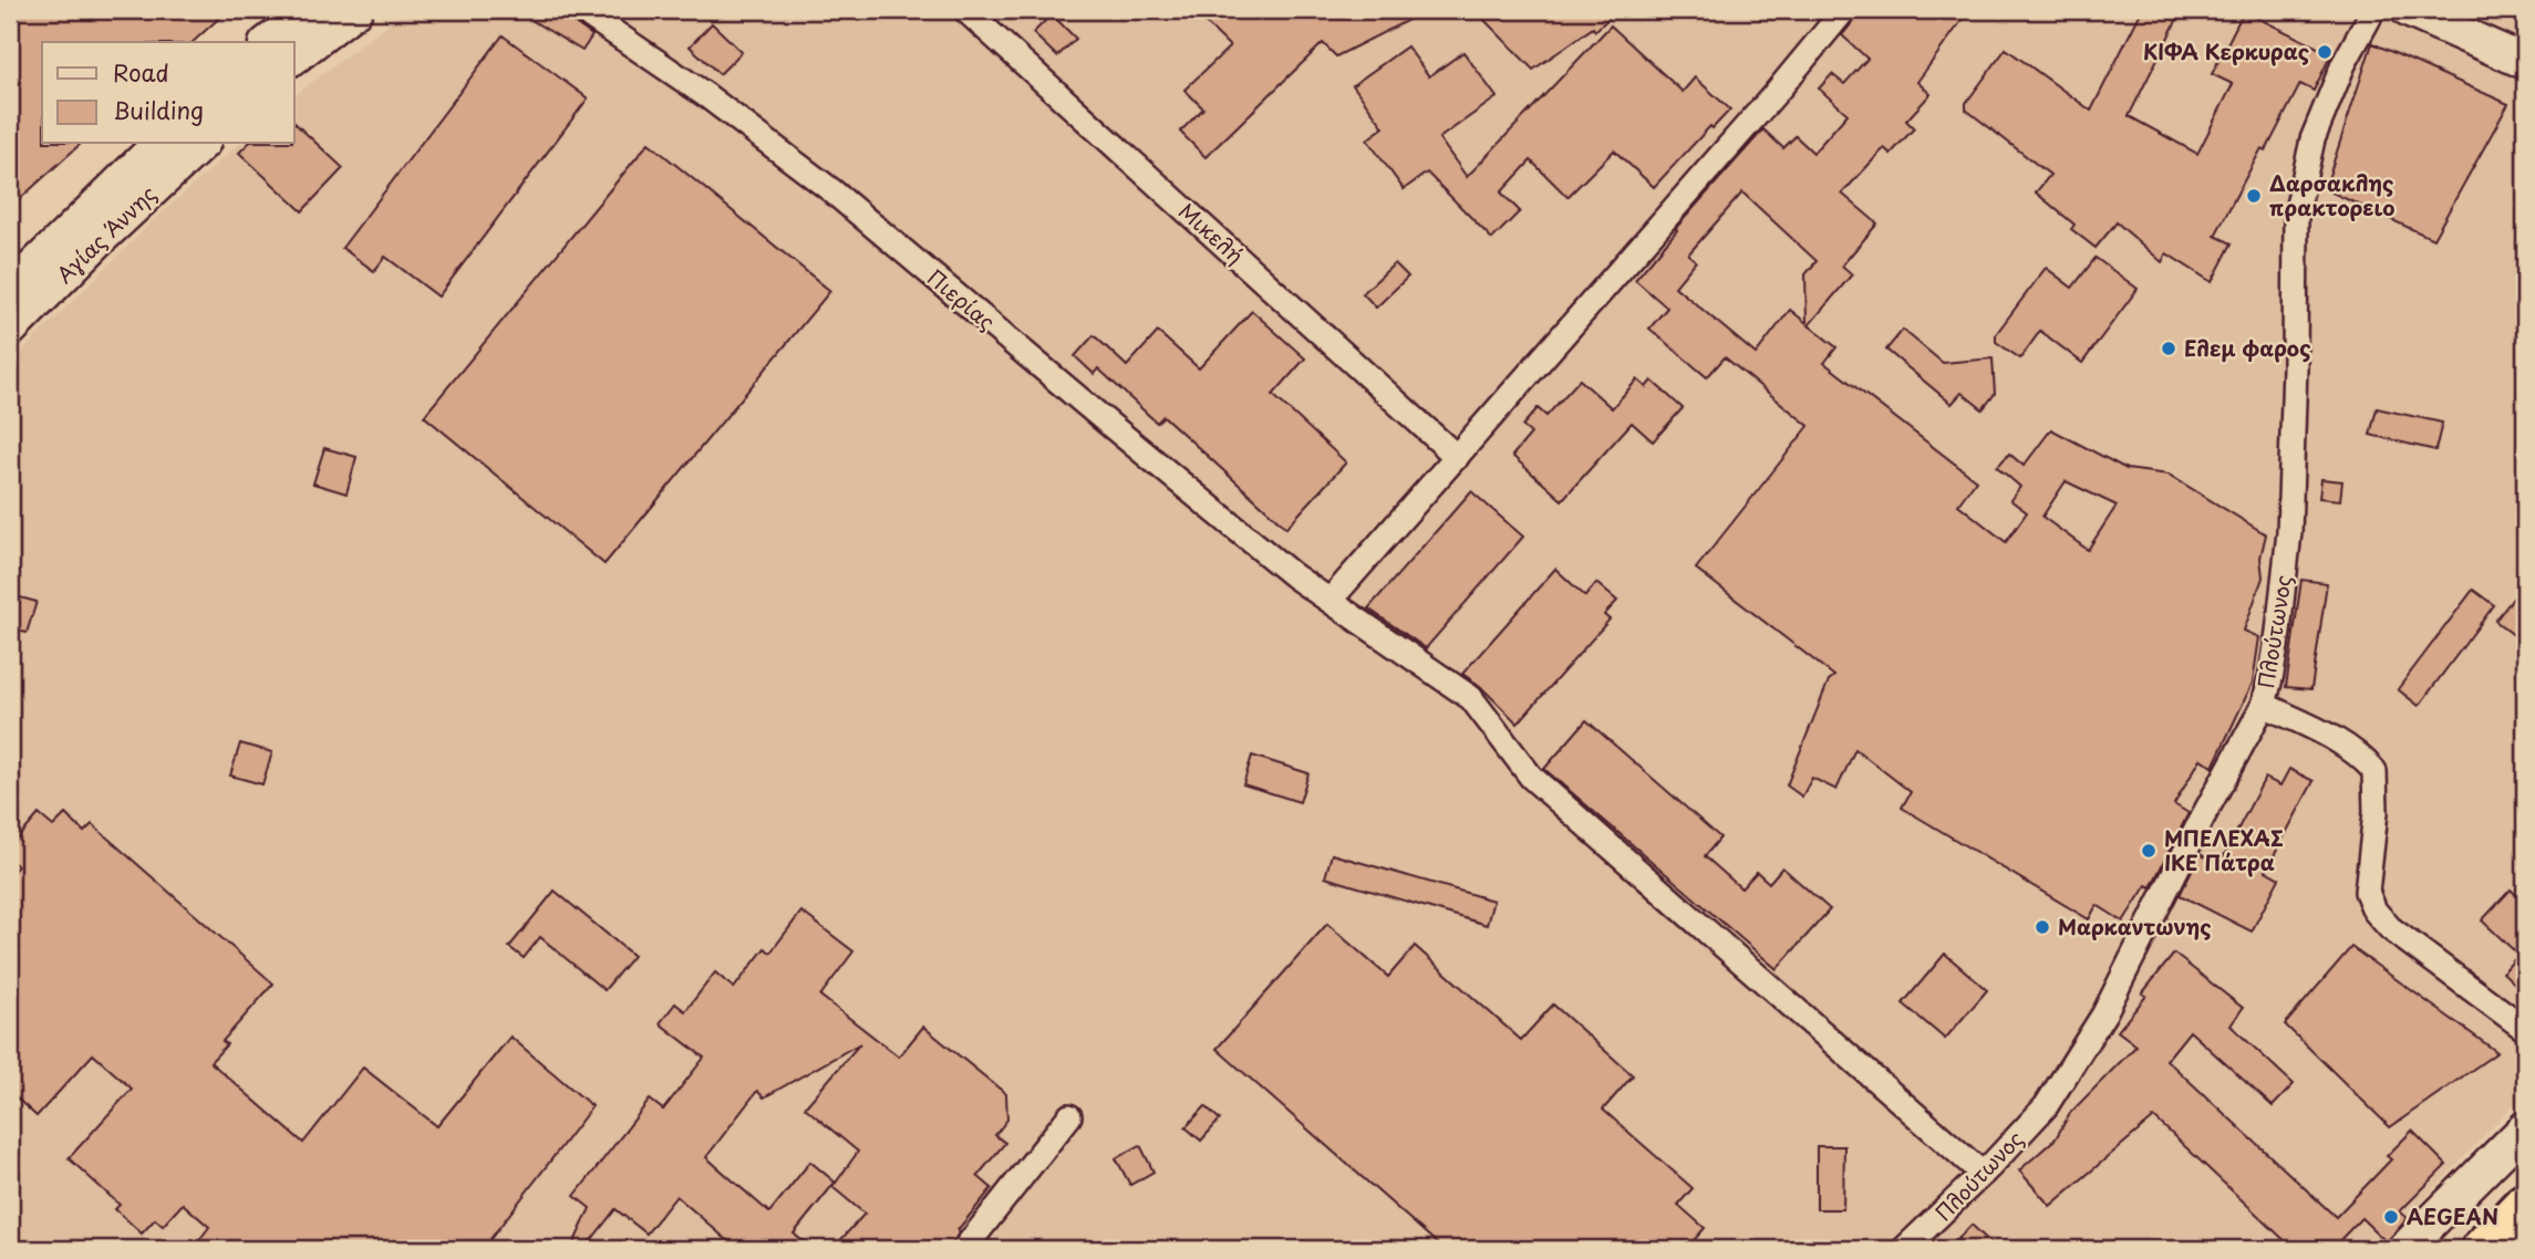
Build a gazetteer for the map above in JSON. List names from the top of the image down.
{
  "streets": {
    "street": [
      "Μικελή",
      "Αγίας Άννης",
      "Πιερίας",
      "Πλούτωνος"
    ]
  },
  "crossings": [
    ["Πιερίας", "Πλούτωνος"]
  ],
  "places": [
    "ΚΙΦΑ Κερκυρας",
    "Δαρσακλης πρακτορειο",
    "Ελεμ φαρος",
    "ΜΠΕΛΕΧΑΣ ΙΚΕ Πάτρα",
    "Μαρκαντωνης",
    "AEGEAN"
  ],
  "legend": ["Road", "Building"]
}
